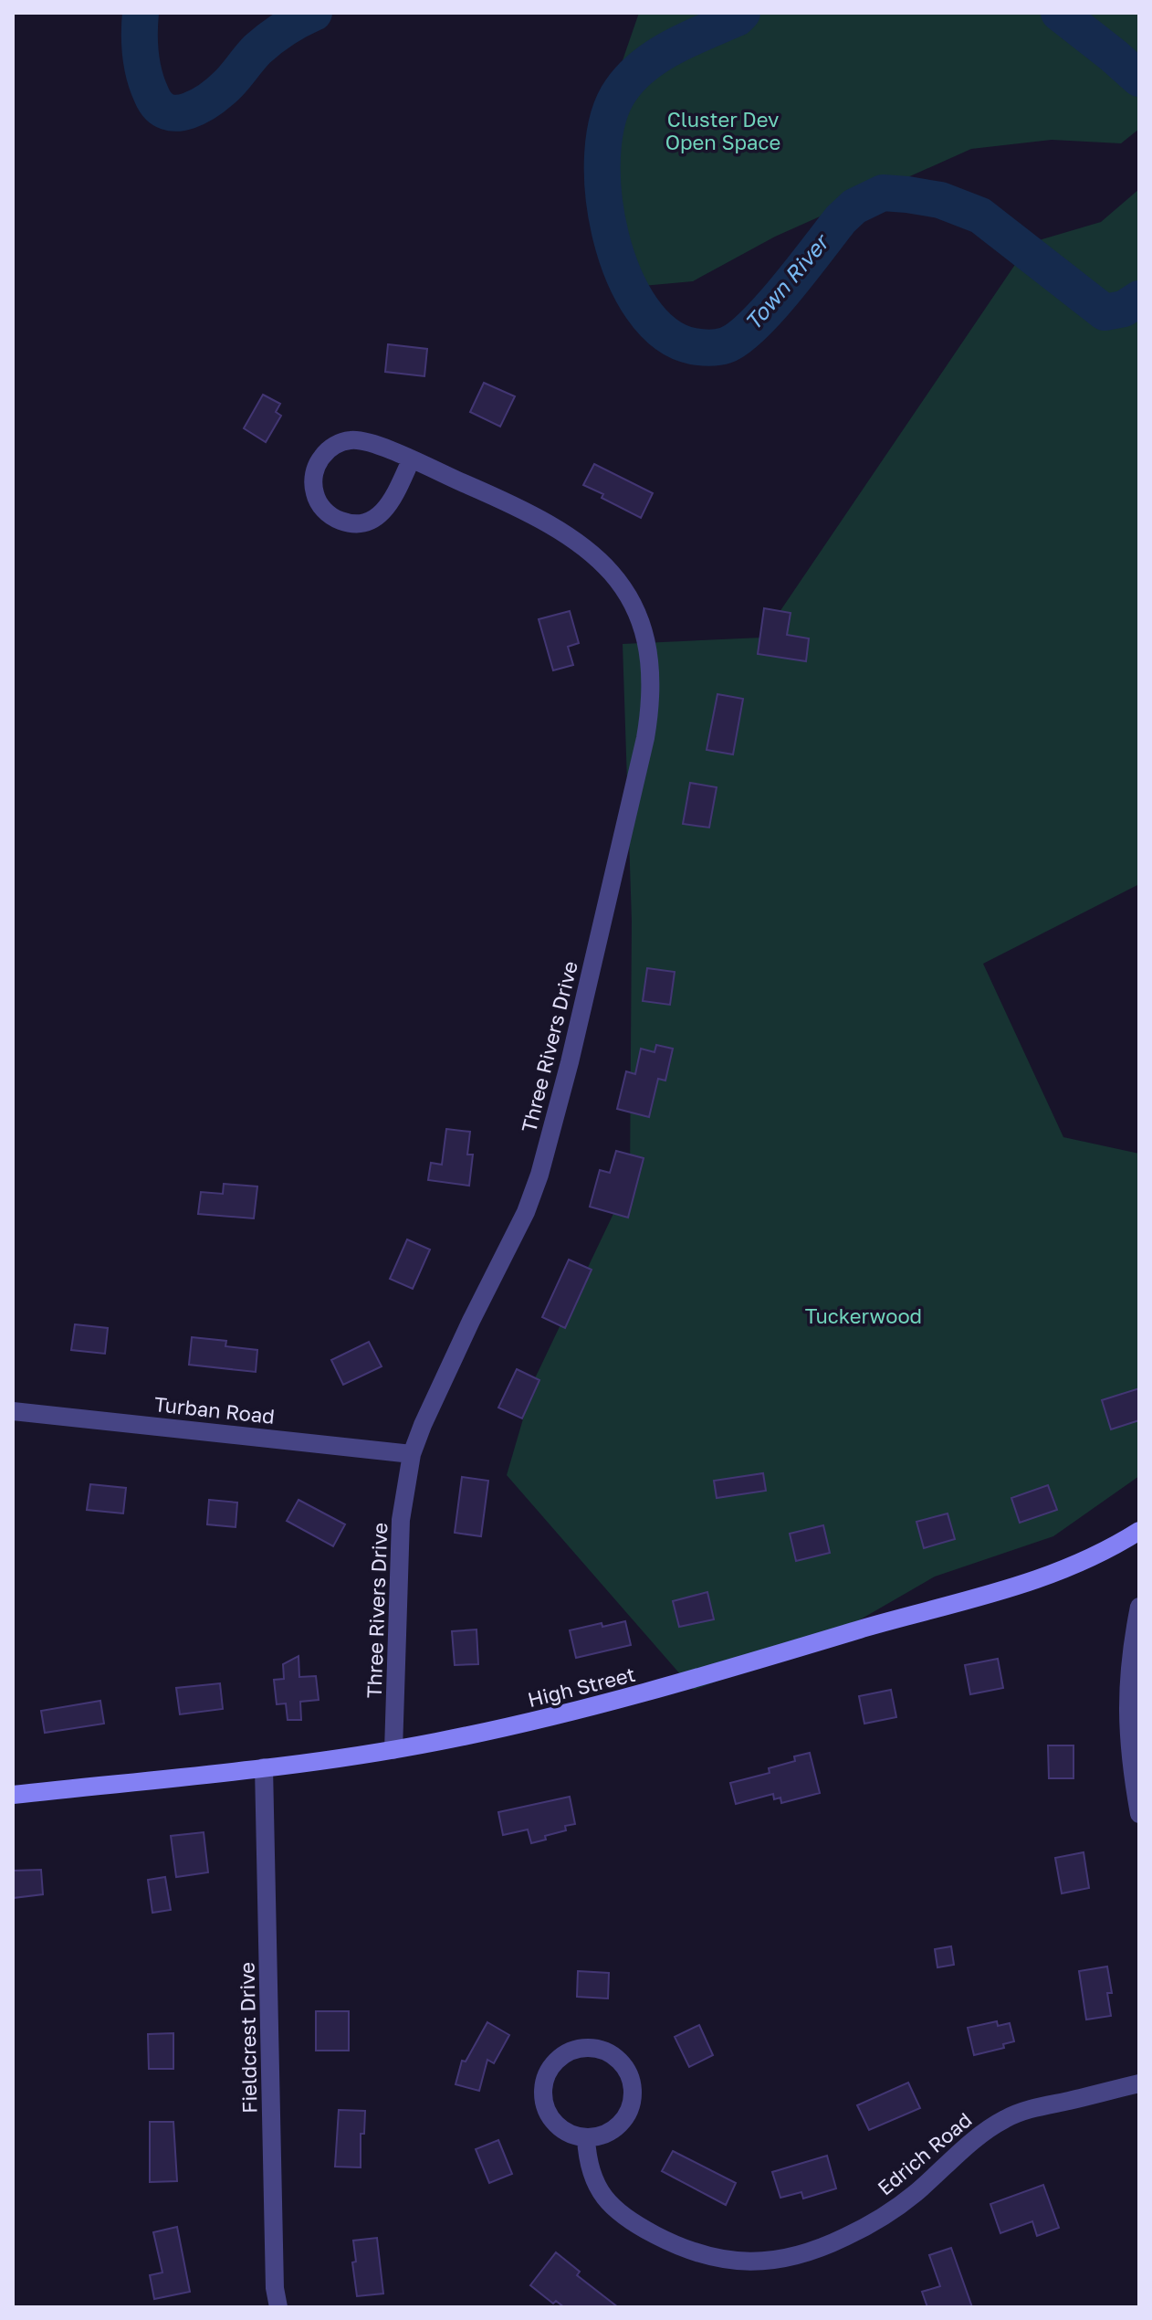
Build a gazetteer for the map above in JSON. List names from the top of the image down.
{
  "streets": {
    "street": [
      "Three Rivers Drive",
      "Turban Road",
      "High Street",
      "Fieldcrest Drive",
      "Edrich Road"
    ]
  },
  "crossings": [
    ["Three Rivers Drive", "Turban Road"],
    ["Three Rivers Drive", "High Street"],
    ["High Street", "Fieldcrest Drive"]
  ],
  "water": ["Town River"],
  "parks": ["Cluster Dev Open Space", "Tuckerwood"]
}
